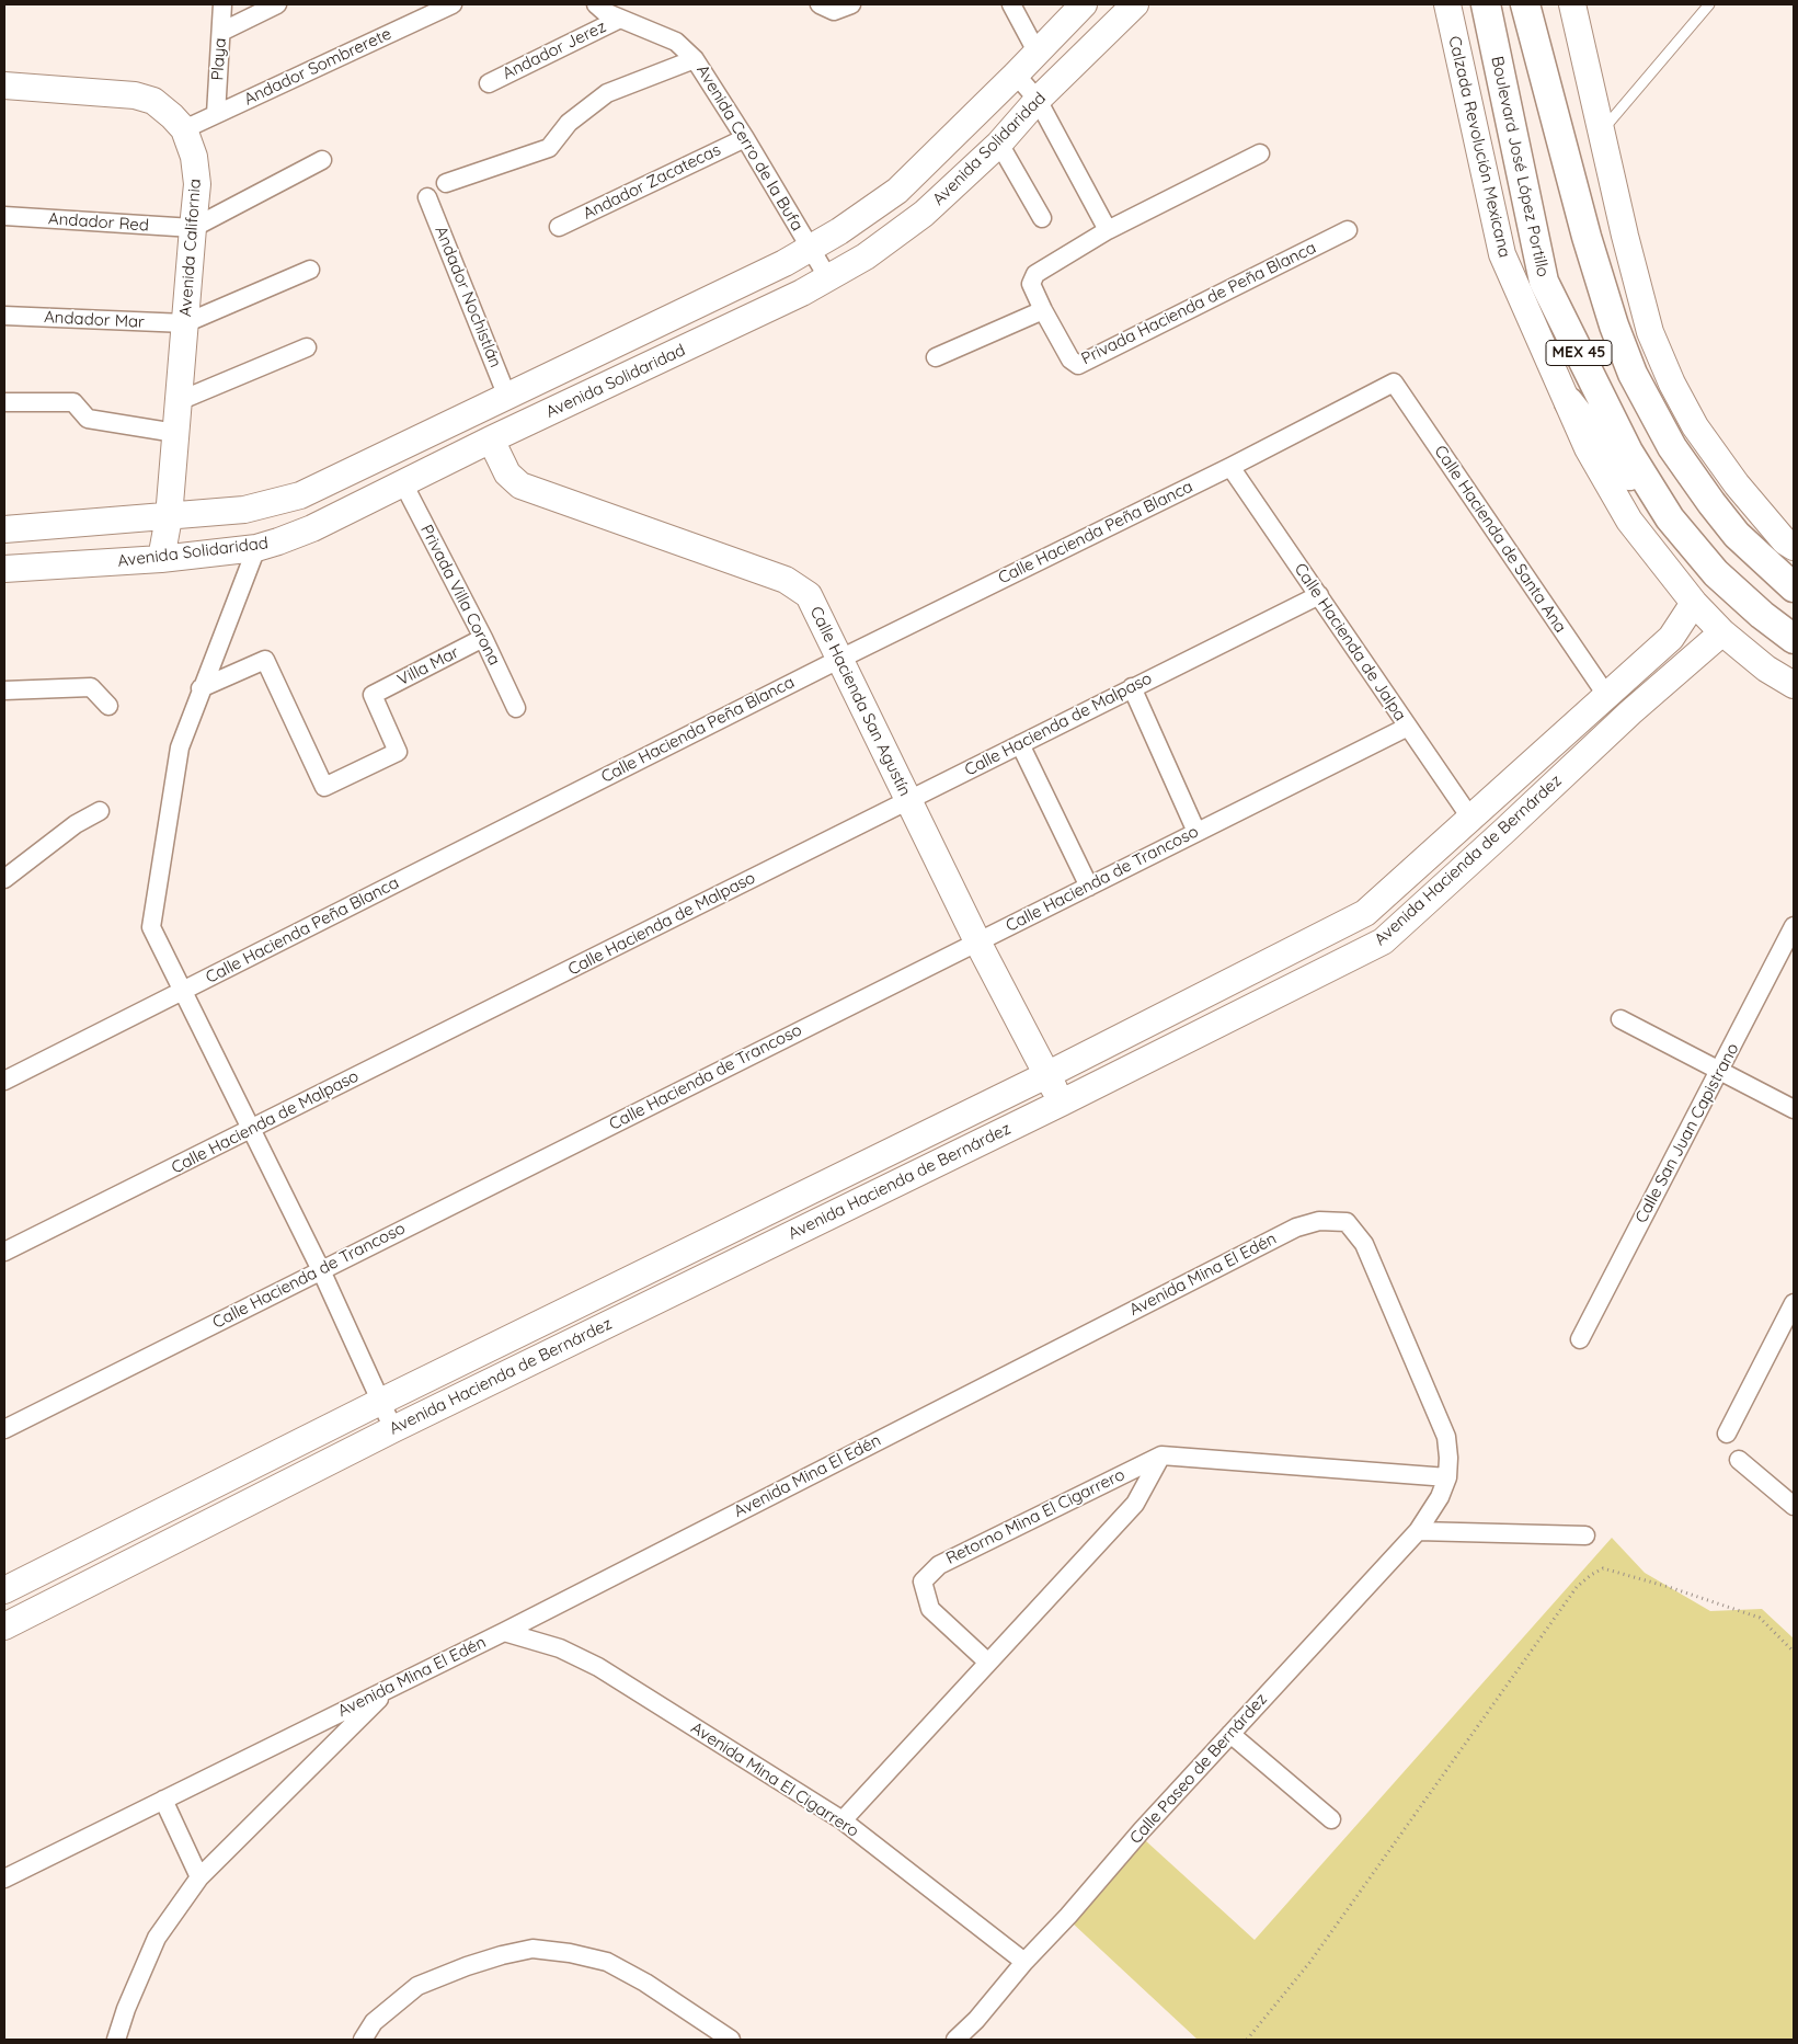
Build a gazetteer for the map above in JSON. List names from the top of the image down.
{
  "streets": {
    "main road": ["Boulevard José López Portillo", "MEX 45"],
    "street": [
      "Andador Jerez",
      "Playa",
      "Andador Sombrerete",
      "Calzada Revolución Mexicana",
      "Avenida Cerro de la Bufa",
      "Avenida Solidaridad",
      "Andador Zacatecas",
      "Andador Red",
      "Avenida California",
      "Andador Nochistlán",
      "Privada Hacienda de Peña Blanca",
      "Andador Mar",
      "Calle Hacienda Peña Blanca",
      "Calle Hacienda de Santa Ana",
      "Privada Villa Corona",
      "Calle Hacienda de Jalpa",
      "Villa Mar",
      "Calle Hacienda San Agustín",
      "Calle Hacienda de Malpaso",
      "Avenida Hacienda de Bernárdez",
      "Calle Hacienda de Trancoso",
      "Calle San Juan Capistrano",
      "Avenida Mina El Edén",
      "Retorno Mina El Cigarrero",
      "Calle Paseo de Bernárdez",
      "Avenida Mina El Cigarrero"
    ]
  },
  "crossings": [
    ["Andador Jerez", "Avenida Cerro de la Bufa"],
    ["Playa", "Andador Sombrerete"],
    ["Andador Sombrerete", "Avenida California"],
    ["Calzada Revolución Mexicana", "Avenida Hacienda de Bernárdez"],
    ["Avenida Cerro de la Bufa", "Avenida Solidaridad"],
    ["Avenida Cerro de la Bufa", "Andador Zacatecas"],
    ["Avenida Solidaridad", "Avenida California"],
    ["Avenida Solidaridad", "Andador Nochistlán"],
    ["Avenida Solidaridad", "Privada Villa Corona"],
    ["Avenida Solidaridad", "Calle Hacienda San Agustín"],
    ["Andador Red", "Avenida California"],
    ["Avenida California", "Andador Mar"],
    ["Calle Hacienda Peña Blanca", "Calle Hacienda de Santa Ana"],
    ["Calle Hacienda Peña Blanca", "Calle Hacienda de Jalpa"],
    ["Calle Hacienda Peña Blanca", "Calle Hacienda San Agustín"],
    ["Calle Hacienda de Santa Ana", "Avenida Hacienda de Bernárdez"],
    ["Privada Villa Corona", "Villa Mar"],
    ["Calle Hacienda de Jalpa", "Calle Hacienda de Malpaso"],
    ["Calle Hacienda de Jalpa", "Avenida Hacienda de Bernárdez"],
    ["Calle Hacienda de Jalpa", "Calle Hacienda de Trancoso"],
    ["Calle Hacienda San Agustín", "Calle Hacienda de Malpaso"],
    ["Calle Hacienda San Agustín", "Avenida Hacienda de Bernárdez"],
    ["Calle Hacienda San Agustín", "Calle Hacienda de Trancoso"],
    ["Avenida Mina El Edén", "Calle Paseo de Bernárdez"],
    ["Avenida Mina El Edén", "Avenida Mina El Cigarrero"],
    ["Retorno Mina El Cigarrero", "Avenida Mina El Cigarrero"],
    ["Calle Paseo de Bernárdez", "Avenida Mina El Cigarrero"]
  ]
}
